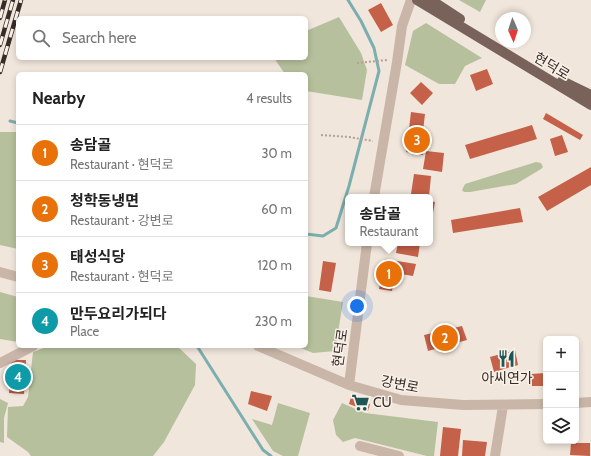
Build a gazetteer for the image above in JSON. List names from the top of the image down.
{
  "streets": {
    "main road": ["현덕로"],
    "street": ["강변로"]
  },
  "crossings": [
    ["현덕로", "강변로"]
  ],
  "places": {
    "restaurant": ["아씨연가"],
    "supermarket": ["CU"]
  },
  "north": "bottom",
  "page": {
    "search": "Search here",
    "heading": ["Nearby", "4 results"],
    "list": [
      {
        "mark": "1",
        "name": "송담골",
        "note": "Restaurant · 현덕로",
        "value": "30 m"
      },
      {
        "mark": "2",
        "name": "청학동냉면",
        "note": "Restaurant · 강변로",
        "value": "60 m"
      },
      {
        "mark": "3",
        "name": "태성식당",
        "note": "Restaurant · 현덕로",
        "value": "120 m"
      },
      {
        "mark": "4",
        "name": "만두요리가되다",
        "note": "Place",
        "value": "230 m"
      }
    ],
    "pins": [
      "3",
      "1",
      "2",
      "4"
    ],
    "popup": ["송담골", "Restaurant"],
    "map_buttons": ["+", "−"]
  }
}
